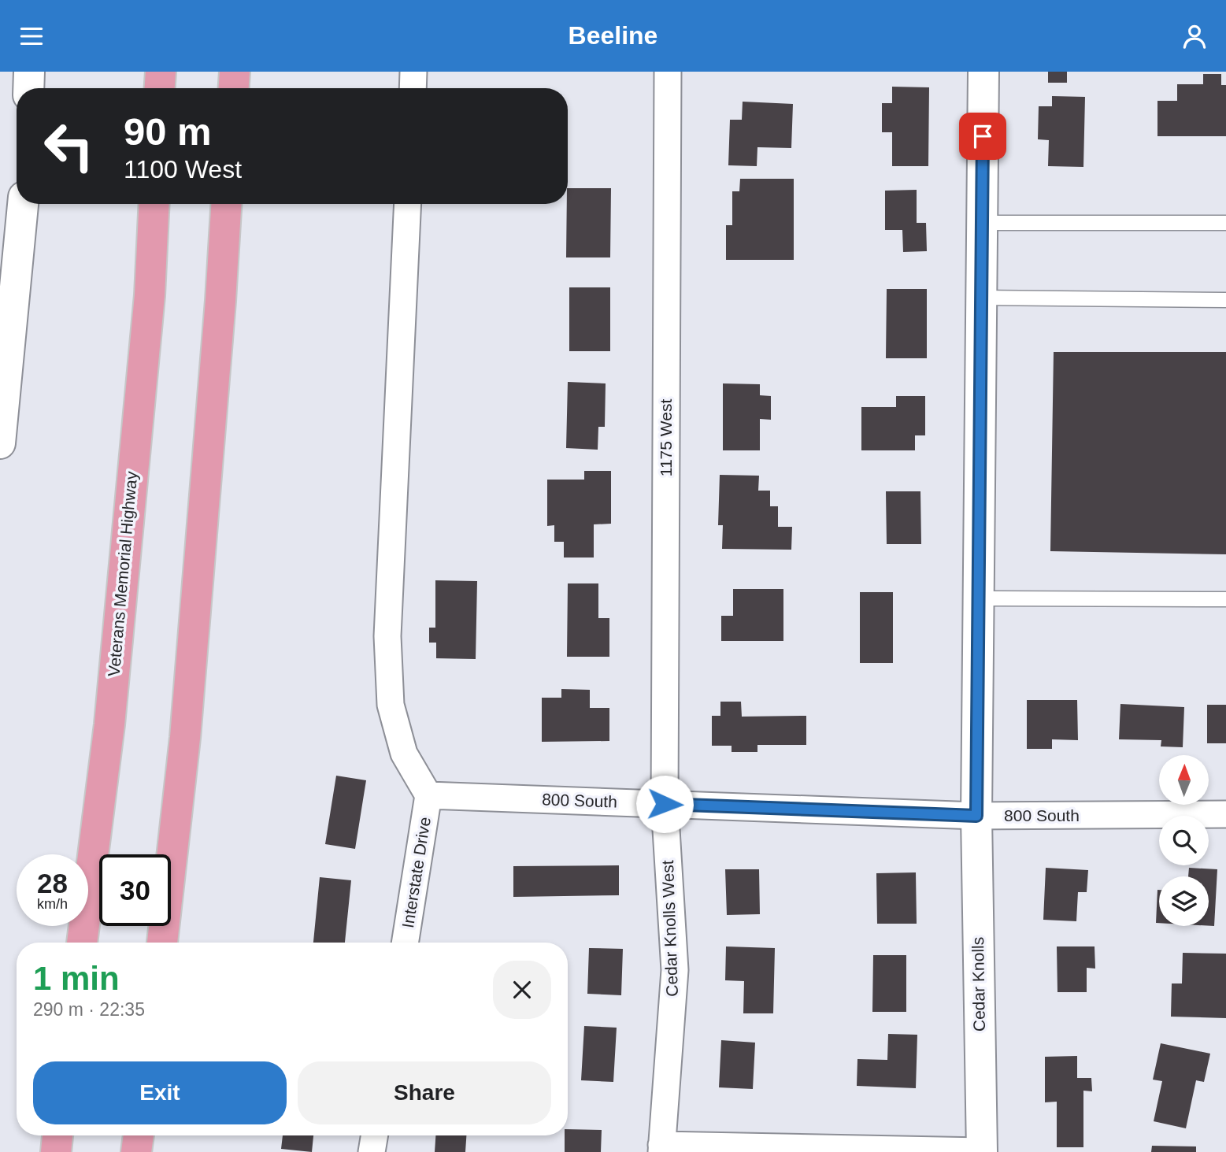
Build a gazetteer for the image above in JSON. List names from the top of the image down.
{
  "streets": {
    "highway": ["Veterans Memorial Highway"],
    "street": [
      "1175 West",
      "800 South",
      "Interstate Drive",
      "Cedar Knolls West",
      "Cedar Knolls"
    ]
  },
  "crossings": [
    ["1175 West", "800 South"],
    ["1175 West", "Cedar Knolls West"],
    ["800 South", "Interstate Drive"],
    ["800 South", "Cedar Knolls West"],
    ["800 South", "Cedar Knolls"]
  ],
  "north": "top",
  "page": {
    "header": "Beeline",
    "turn": ["90 m", "1100 West"],
    "speed": "28 km/h",
    "limit": "30",
    "heading": ["1 min", "290 m · 22:35"],
    "buttons": ["Exit", "Share"]
  }
}
